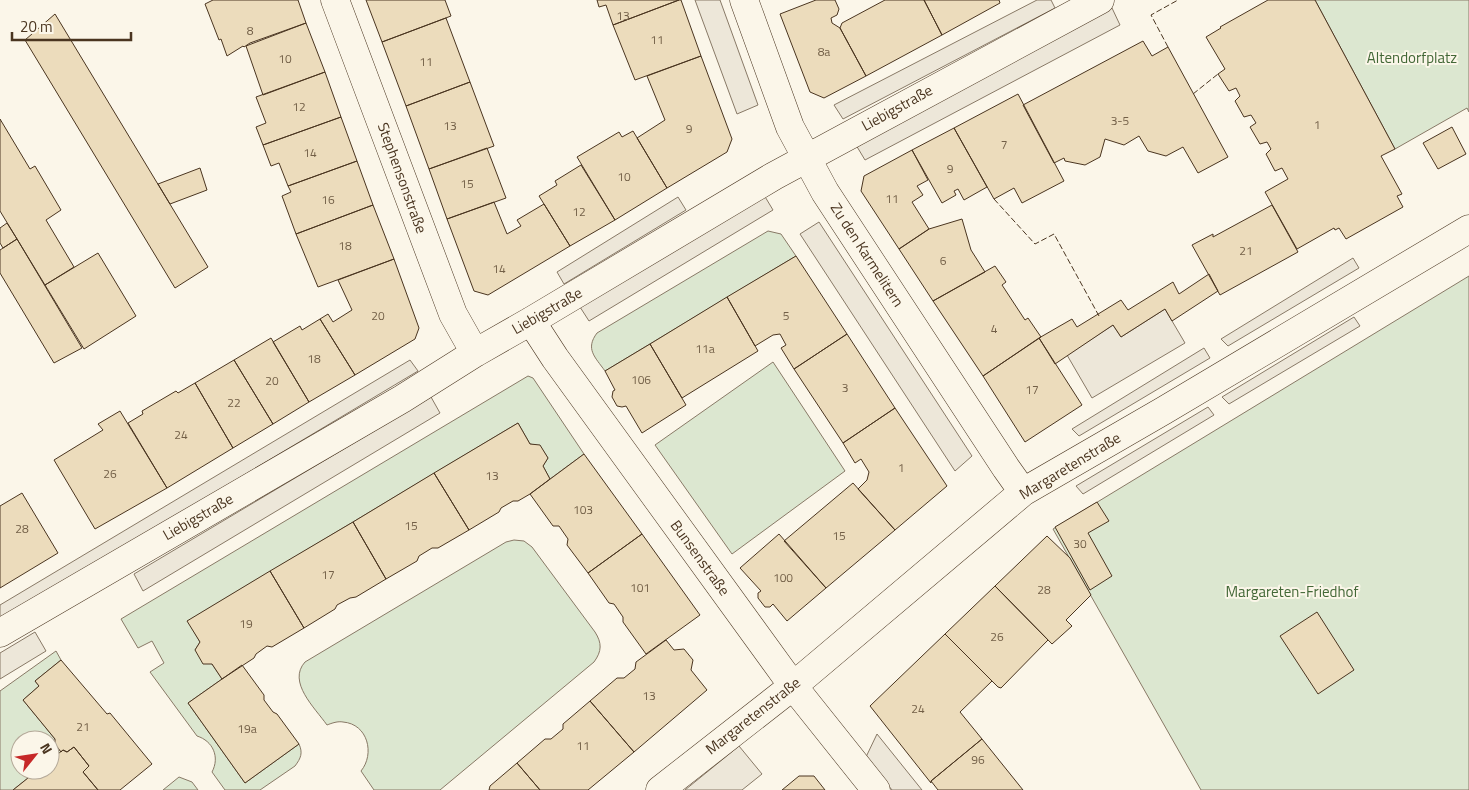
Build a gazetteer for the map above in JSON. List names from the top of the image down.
{
  "streets": {
    "street": [
      "Liebigstraße",
      "Stephensonstraße",
      "Zu den Karmelitern",
      "Margaretenstraße",
      "Bunsenstraße"
    ]
  },
  "crossings": [
    ["Liebigstraße", "Stephensonstraße"],
    ["Liebigstraße", "Zu den Karmelitern"],
    ["Liebigstraße", "Bunsenstraße"],
    ["Zu den Karmelitern", "Margaretenstraße"],
    ["Margaretenstraße", "Bunsenstraße"]
  ],
  "parks": ["Altendorfplatz", "Margareten-Friedhof"],
  "house_numbers": [
    "13",
    "8",
    "11",
    "8a",
    "10",
    "11",
    "12",
    "3-5",
    "1",
    "13",
    "9",
    "7",
    "14",
    "9",
    "10",
    "15",
    "11",
    "16",
    "12",
    "18",
    "21",
    "6",
    "14",
    "20",
    "5",
    "4",
    "11a",
    "18",
    "106",
    "20",
    "3",
    "17",
    "22",
    "24",
    "1",
    "26",
    "13",
    "103",
    "15",
    "28",
    "15",
    "30",
    "17",
    "100",
    "101",
    "28",
    "19",
    "26",
    "13",
    "24",
    "21",
    "19a",
    "11",
    "96"
  ],
  "scale_bar": "20 m",
  "north": "top right"
}
